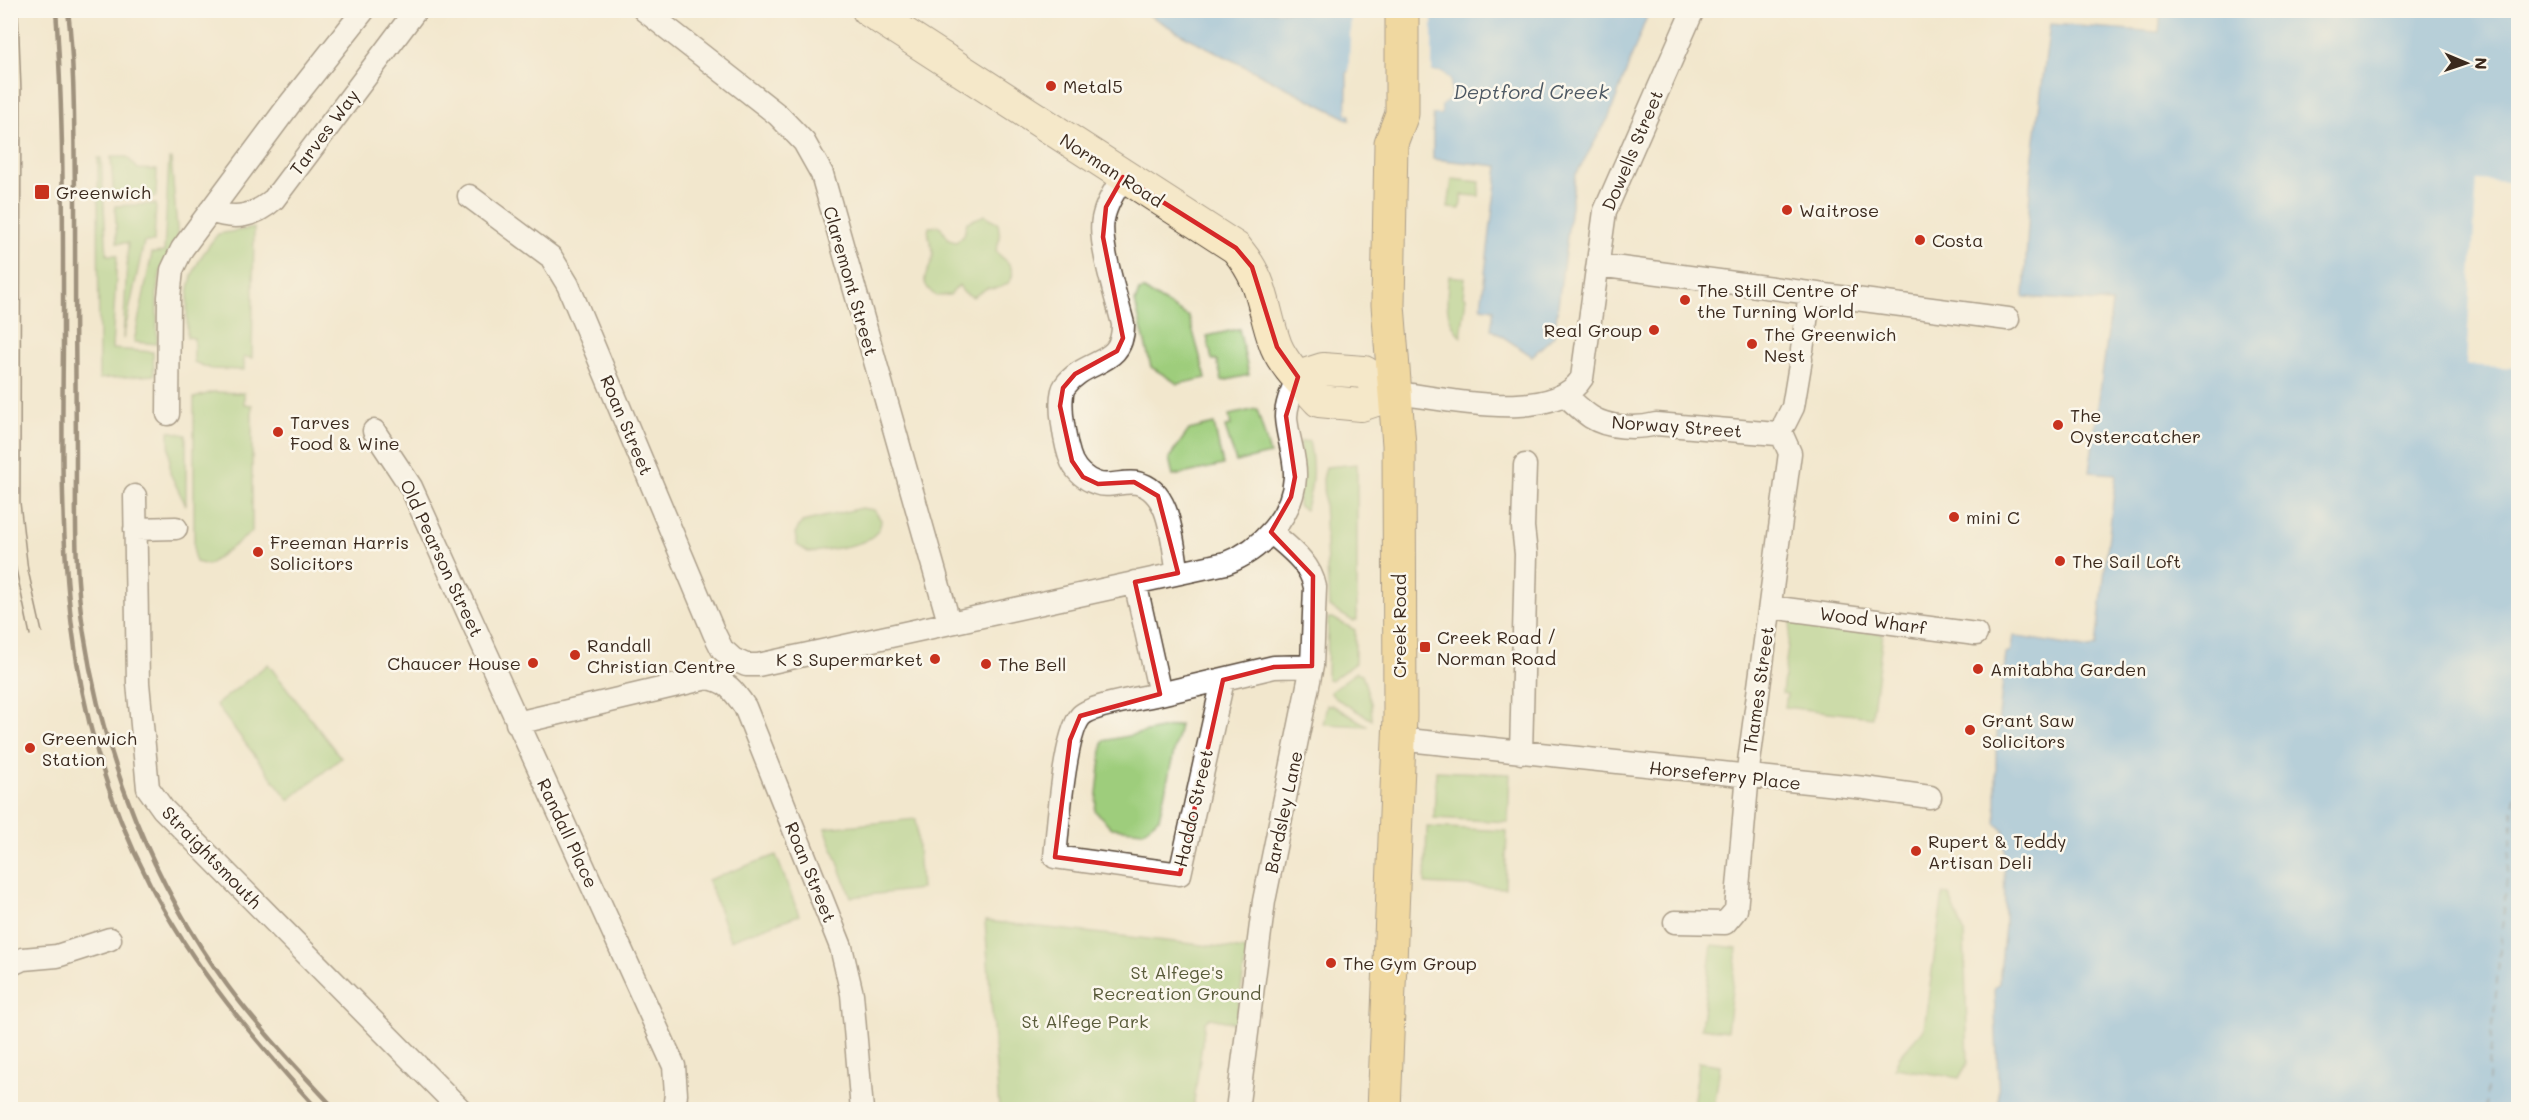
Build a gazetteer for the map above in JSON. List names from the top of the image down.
{
  "streets": {
    "main road": ["Norman Road", "Creek Road"],
    "street": [
      "Tarves Way",
      "Dowells Street",
      "Claremont Street",
      "Roan Street",
      "Norway Street",
      "Old Pearson Street",
      "Wood Wharf",
      "Thames Street",
      "Horseferry Place",
      "Haddo Street",
      "Bardsley Lane",
      "Randall Place",
      "Straightsmouth"
    ]
  },
  "crossings": [
    ["Dowells Street", "Norway Street"],
    ["Norman Road", "Creek Road"],
    ["Claremont Street", "Roan Street"],
    ["Roan Street", "Old Pearson Street"],
    ["Roan Street", "Randall Place"],
    ["Norway Street", "Thames Street"],
    ["Old Pearson Street", "Randall Place"],
    ["Wood Wharf", "Thames Street"],
    ["Creek Road", "Horseferry Place"],
    ["Thames Street", "Horseferry Place"],
    ["Haddo Street", "Bardsley Lane"]
  ],
  "water": ["Deptford Creek"],
  "parks": ["St Alfege's Recreation Ground", "St Alfege Park"],
  "places": {
    "other": [
      "Metal5",
      "Waitrose",
      "Costa",
      "The Still Centre of the Turning World",
      "Real Group",
      "The Greenwich Nest",
      "The Oystercatcher",
      "Tarves Food & Wine",
      "mini C",
      "Freeman Harris Solicitors",
      "The Sail Loft",
      "Randall Christian Centre",
      "K S Supermarket",
      "Chaucer House",
      "The Bell",
      "Amitabha Garden",
      "Grant Saw Solicitors",
      "Greenwich Station",
      "Rupert & Teddy Artisan Deli",
      "The Gym Group"
    ],
    "transit": ["Greenwich", "Creek Road / Norman Road"]
  },
  "north": "right"
}
